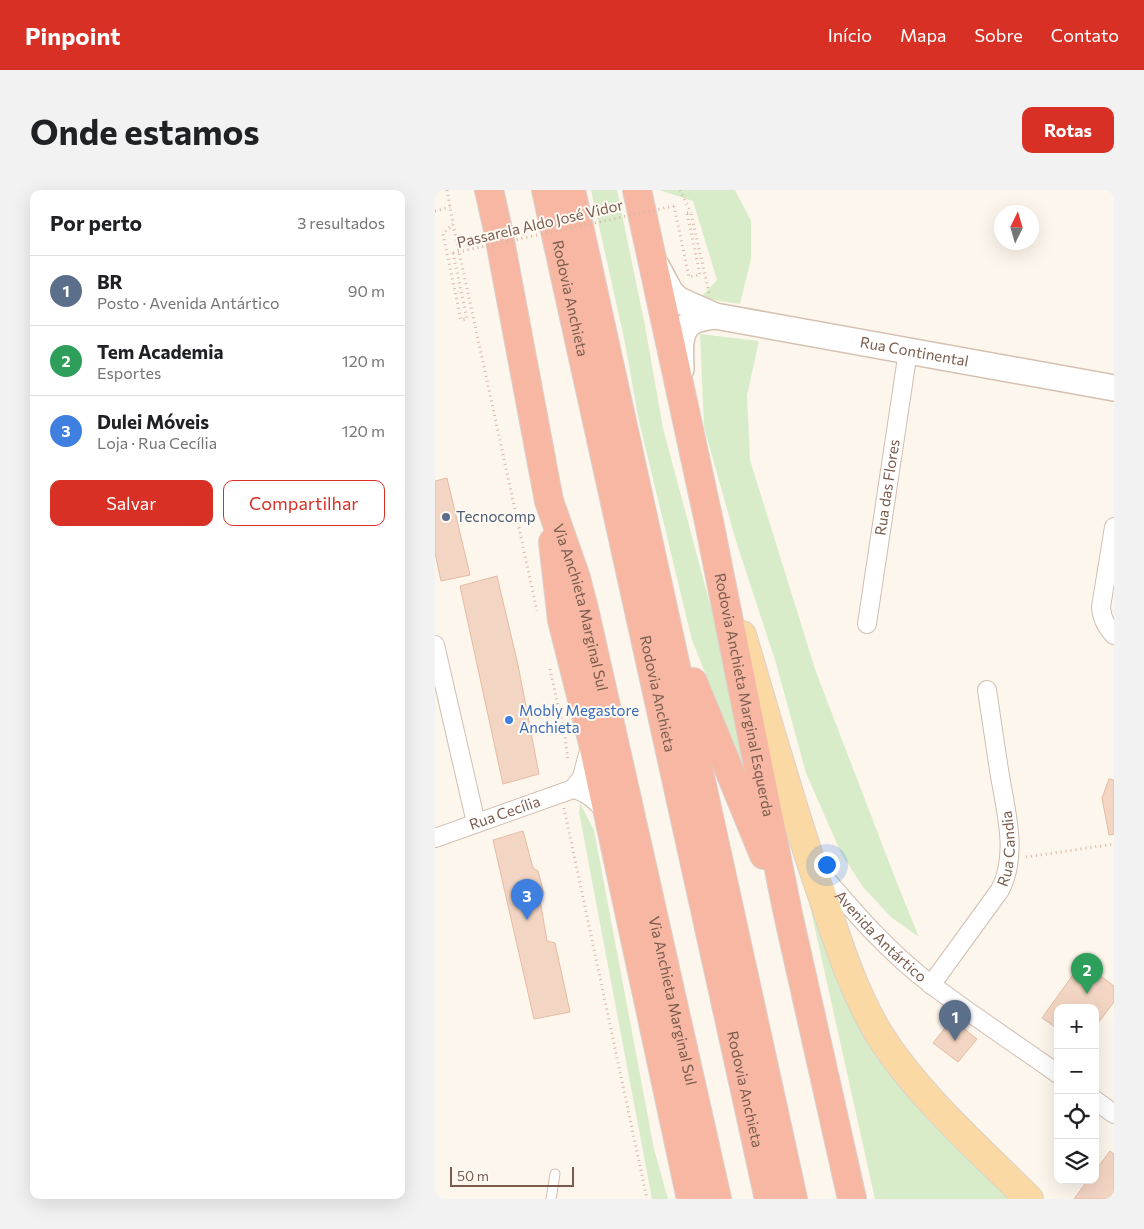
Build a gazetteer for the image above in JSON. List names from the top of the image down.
{
  "streets": {
    "highway": ["Rodovia Anchieta", "Via Anchieta Marginal Sul", "Rodovia Anchieta Marginal Esquerda"],
    "street": [
      "Rua Continental",
      "Rua das Flores",
      "Rua Cecília",
      "Rua Candia",
      "Avenida Antártico"
    ],
    "path": ["Passarela Aldo José Vidor"]
  },
  "crossings": [
    ["Rua Continental", "Rua das Flores"],
    ["Rua Continental", "Rodovia Anchieta Marginal Esquerda"],
    ["Rua Candia", "Avenida Antártico"]
  ],
  "places": ["Tecnocomp", "Mobly Megastore Anchieta"],
  "scale_bar": "50 m",
  "north": "top",
  "page": {
    "header": "Pinpoint",
    "nav": [
      "Início",
      "Mapa",
      "Sobre",
      "Contato"
    ],
    "buttons": [
      "Rotas",
      ["Salvar", "Compartilhar"]
    ],
    "title": "Onde estamos",
    "heading": ["Por perto", "3 resultados"],
    "list": [
      {
        "mark": "1",
        "name": "BR",
        "note": "Posto · Avenida Antártico",
        "value": "90 m"
      },
      {
        "mark": "2",
        "name": "Tem Academia",
        "note": "Esportes",
        "value": "120 m"
      },
      {
        "mark": "3",
        "name": "Dulei Móveis",
        "note": "Loja · Rua Cecília",
        "value": "120 m"
      }
    ],
    "pins": ["3", "2", "1"],
    "map_buttons": ["+", "−"],
    "scale": "50 m"
  }
}
